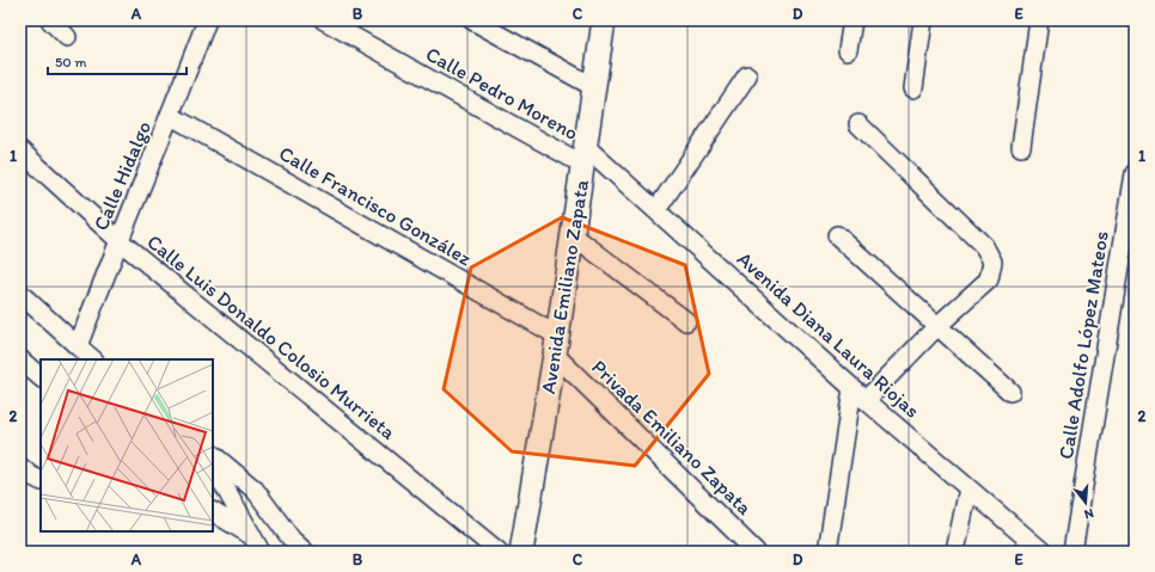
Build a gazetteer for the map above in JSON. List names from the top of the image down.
{
  "streets": {
    "main road": ["Avenida Emiliano Zapata"],
    "street": [
      "Calle Pedro Moreno",
      "Calle Hidalgo",
      "Calle Francisco González",
      "Avenida Diana Laura Riojas",
      "Calle Luis Donaldo Colosio Murrieta",
      "Calle Adolfo López Mateos",
      "Privada Emiliano Zapata"
    ]
  },
  "crossings": [
    ["Calle Pedro Moreno", "Avenida Emiliano Zapata"],
    ["Calle Pedro Moreno", "Avenida Diana Laura Riojas"],
    ["Calle Hidalgo", "Calle Francisco González"],
    ["Calle Hidalgo", "Calle Luis Donaldo Colosio Murrieta"],
    ["Calle Francisco González", "Avenida Emiliano Zapata"],
    ["Calle Francisco González", "Privada Emiliano Zapata"],
    ["Avenida Emiliano Zapata", "Avenida Diana Laura Riojas"],
    ["Avenida Emiliano Zapata", "Privada Emiliano Zapata"]
  ],
  "scale_bar": "50 m",
  "north": "bottom",
  "grid": {
    "columns": [
      "A",
      "B",
      "C",
      "D",
      "E"
    ],
    "rows": ["1", "2"]
  }
}
